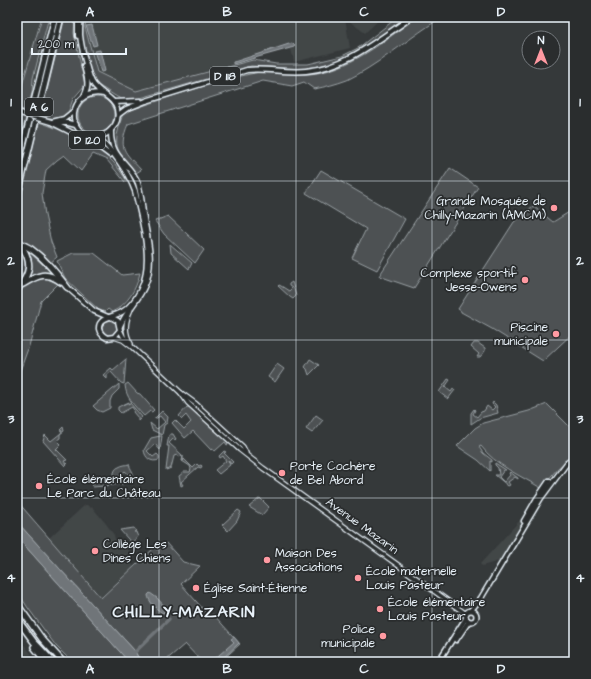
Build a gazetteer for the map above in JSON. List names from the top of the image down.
{
  "streets": {
    "highway": ["A 6"],
    "main road": ["D 118", "D 120"],
    "street": ["Avenue Mazarin"]
  },
  "crossings": [
    ["D 118", "D 120"]
  ],
  "districts": ["CHILLY-MAZARIN"],
  "places": [
    "Grande Mosquée de Chilly-Mazarin (AMCM)",
    "Complexe sportif Jesse-Owens",
    "Piscine municipale",
    "Porte Cochère de Bel Abord",
    "École élémentaire Le Parc du Château",
    "Collège Les Dines Chiens",
    "Maison Des Associations",
    "École maternelle Louis Pasteur",
    "Église Saint-Étienne",
    "École élémentaire Louis Pasteur",
    "Police municipale"
  ],
  "scale_bar": "200 m",
  "north": "top",
  "grid": {
    "columns": [
      "A",
      "B",
      "C",
      "D"
    ],
    "rows": [
      "1",
      "2",
      "3",
      "4"
    ]
  }
}
